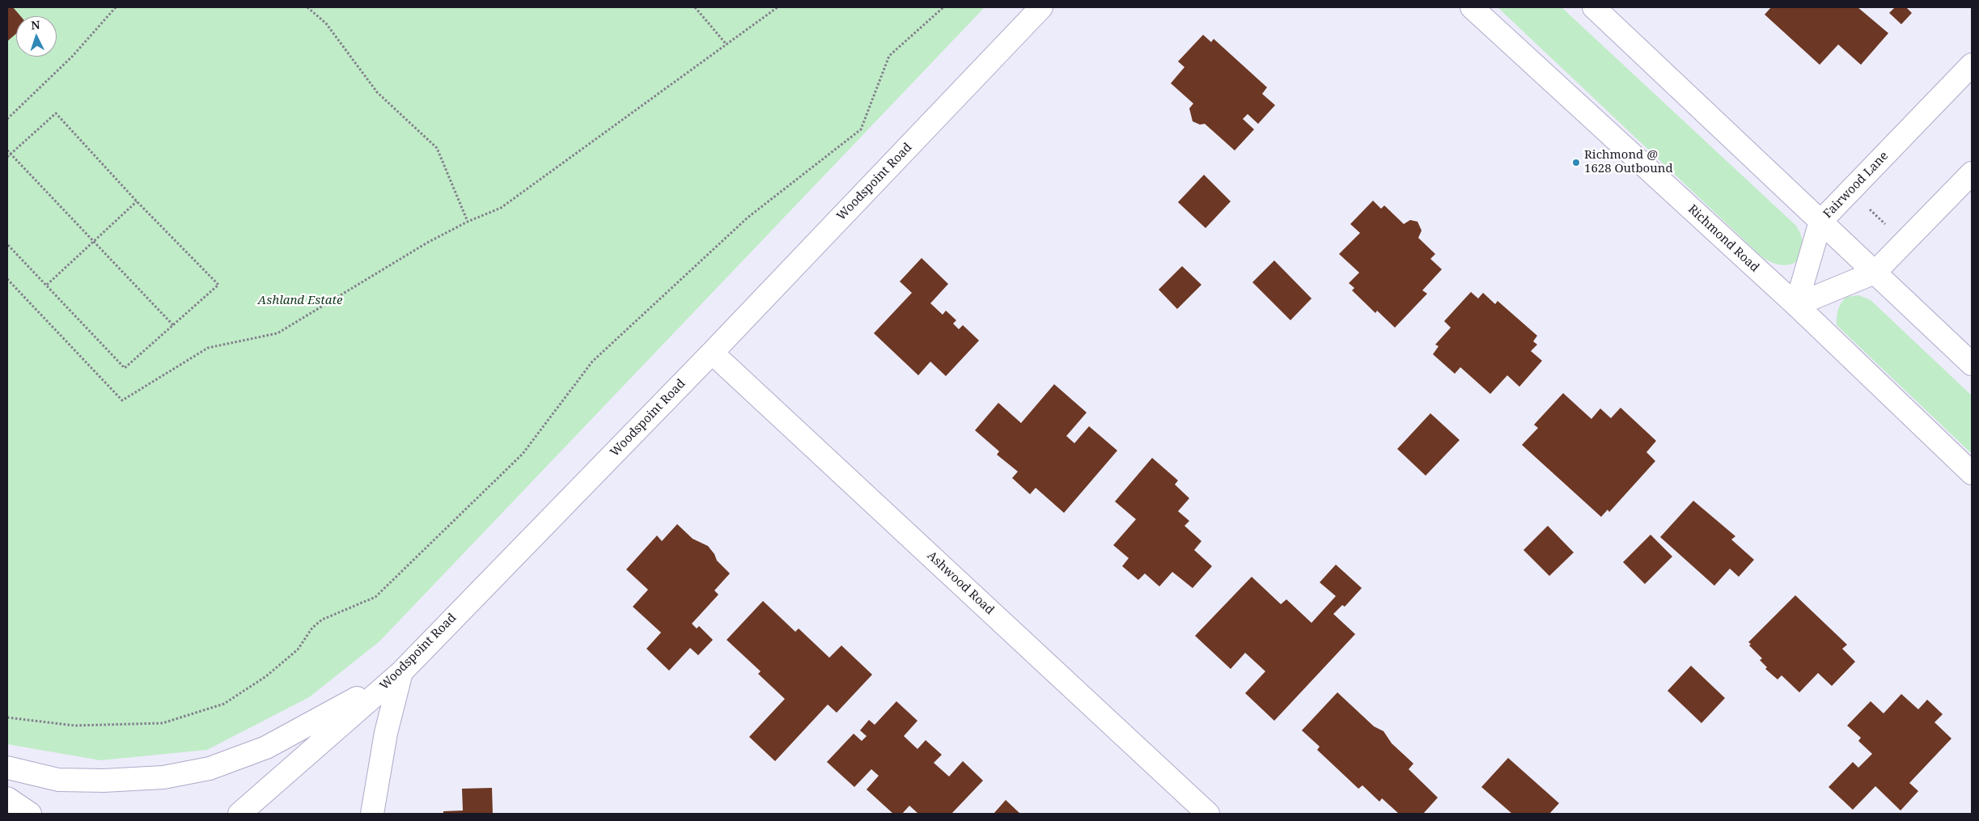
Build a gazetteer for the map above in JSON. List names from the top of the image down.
{
  "streets": {
    "street": [
      "Woodspoint Road",
      "Fairwood Lane",
      "Richmond Road",
      "Ashwood Road"
    ]
  },
  "crossings": [
    ["Woodspoint Road", "Ashwood Road"],
    ["Fairwood Lane", "Richmond Road"]
  ],
  "parks": ["Ashland Estate"],
  "places": ["Richmond @ 1628 Outbound"],
  "north": "top"
}
